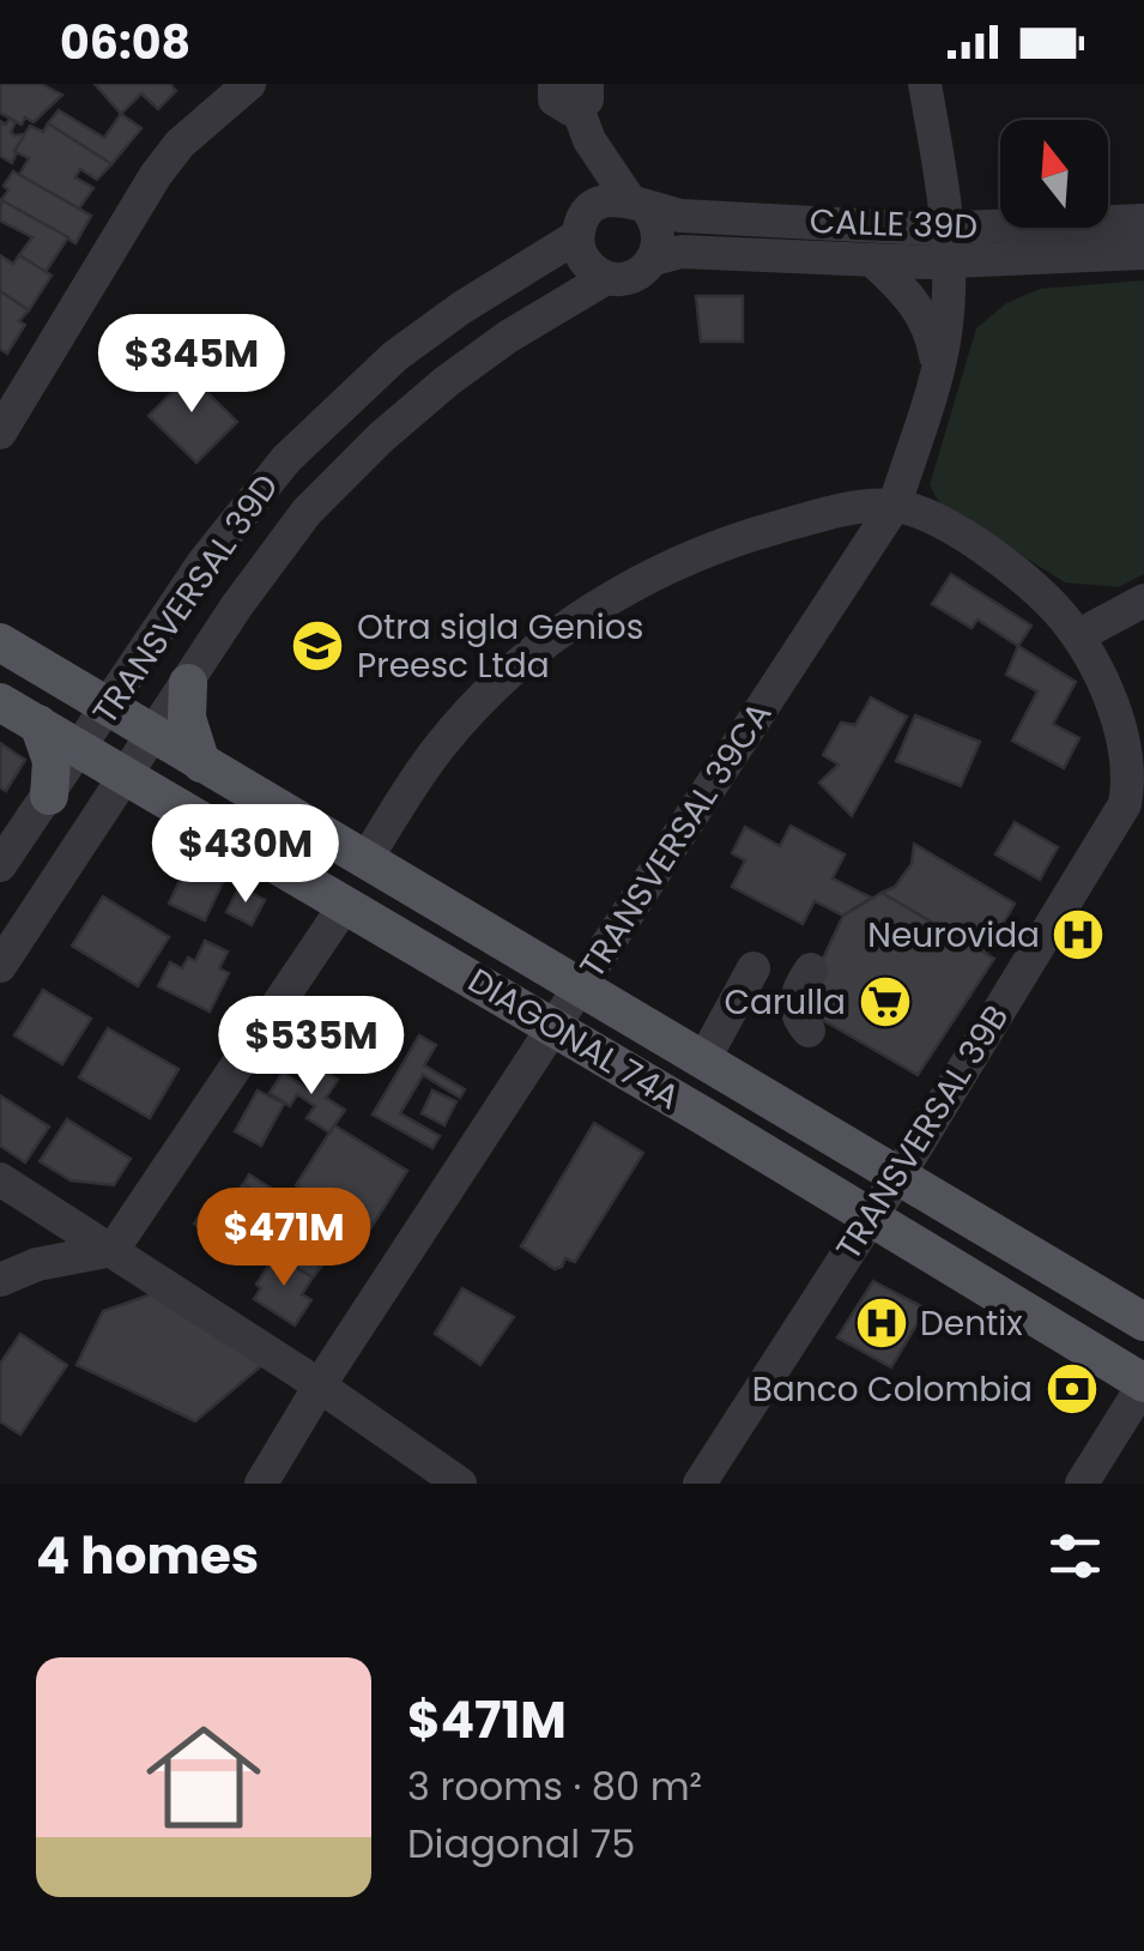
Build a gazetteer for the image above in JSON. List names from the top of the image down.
{
  "streets": {
    "main road": ["DIAGONAL 74A"],
    "street": [
      "CALLE 39D",
      "TRANSVERSAL 39D",
      "TRANSVERSAL 39CA",
      "TRANSVERSAL 39B"
    ]
  },
  "crossings": [
    ["CALLE 39D", "TRANSVERSAL 39D"],
    ["CALLE 39D", "TRANSVERSAL 39CA"],
    ["TRANSVERSAL 39D", "DIAGONAL 74A"],
    ["TRANSVERSAL 39CA", "DIAGONAL 74A"],
    ["DIAGONAL 74A", "TRANSVERSAL 39B"]
  ],
  "places": {
    "school or university": ["Otra sigla Genios Preesc Ltda"],
    "hospital": ["Neurovida", "Dentix"],
    "supermarket": ["Carulla"],
    "bank": ["Banco Colombia"]
  },
  "north": "top",
  "page": {
    "status": "06:08",
    "price": [
      "$345M",
      "$430M",
      "$535M",
      "$471M"
    ],
    "heading": "4 homes",
    "list": [
      {
        "name": "$471M",
        "note": "3 rooms · 80 m² · Diagonal 75"
      }
    ]
  }
}
